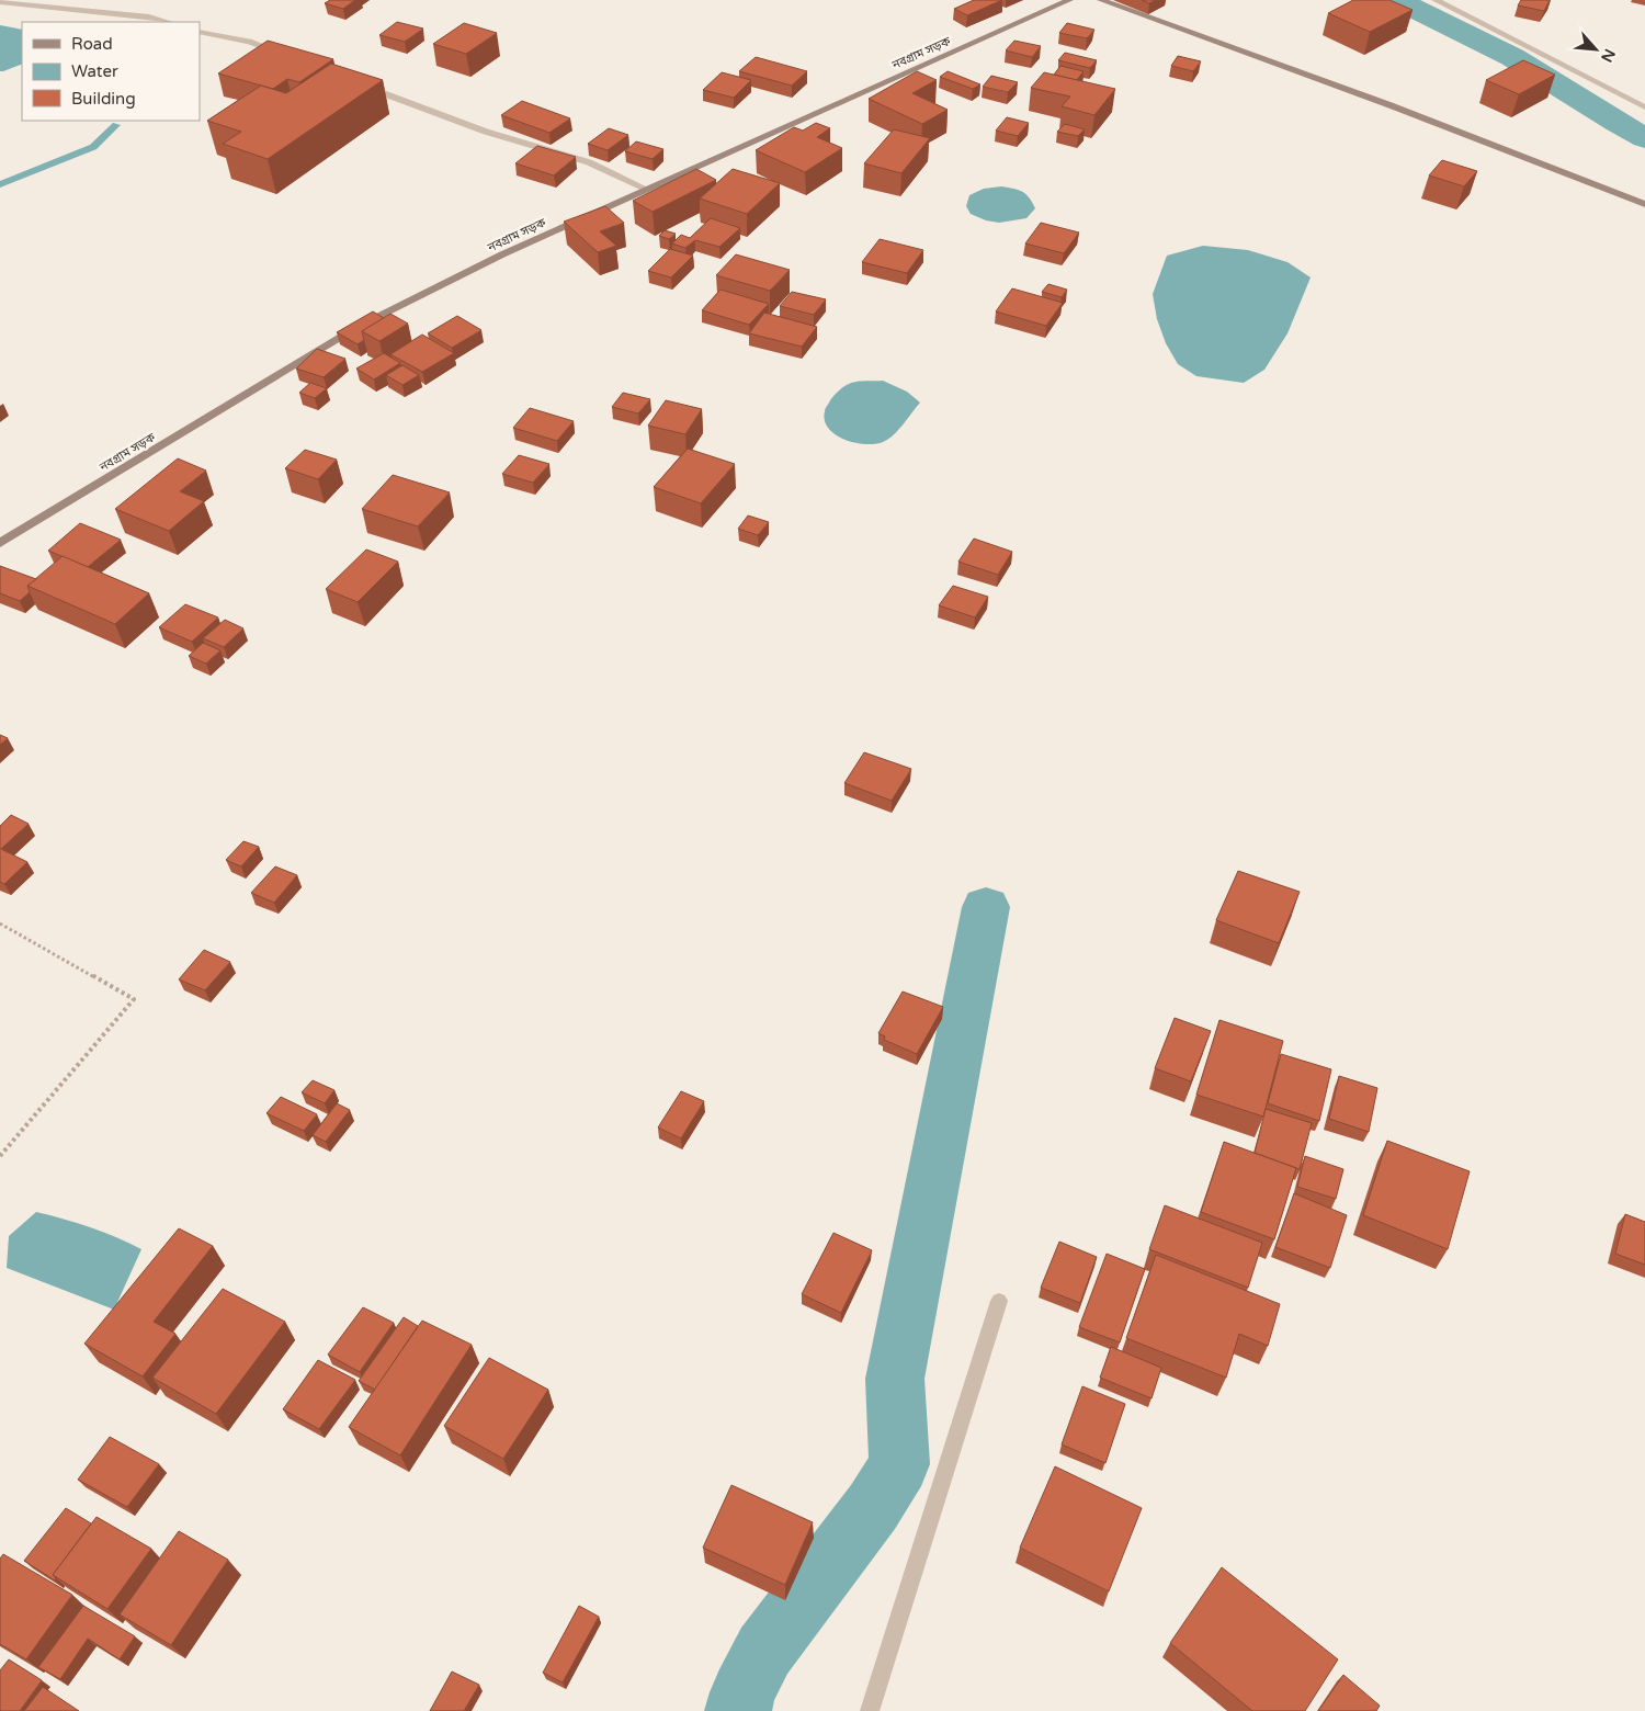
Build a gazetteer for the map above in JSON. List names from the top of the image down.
{
  "streets": {
    "main road": ["নবগ্রাম সড়ক"]
  },
  "legend": ["Road", "Water", "Building"],
  "north": "bottom right"
}
